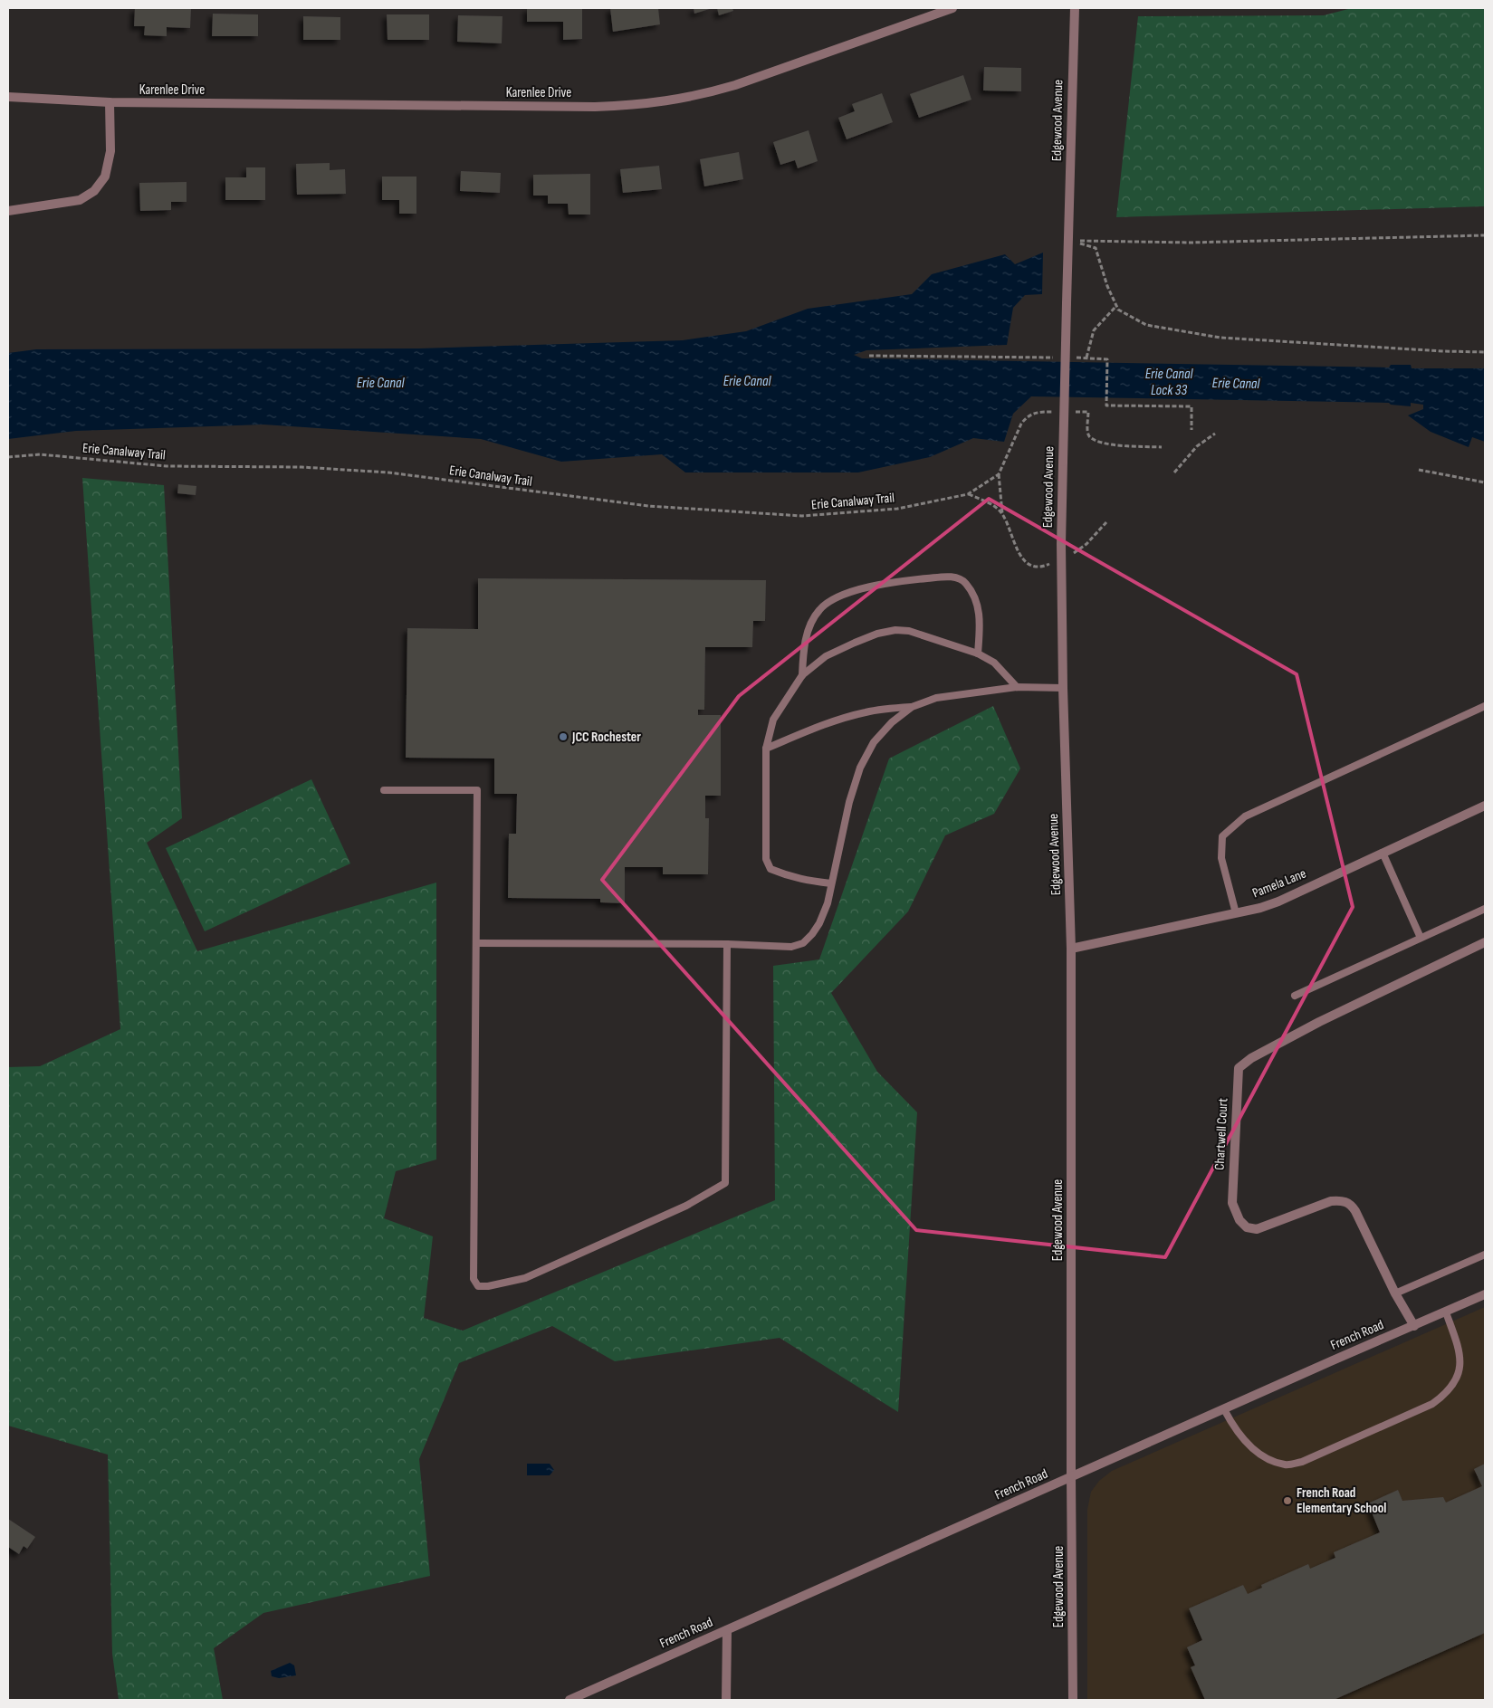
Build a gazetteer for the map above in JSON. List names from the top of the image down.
{
  "streets": {
    "street": [
      "Karenlee Drive",
      "Edgewood Avenue",
      "Pamela Lane",
      "Chartwell Court",
      "French Road"
    ],
    "path": ["Erie Canalway Trail"]
  },
  "crossings": [
    ["Edgewood Avenue", "Pamela Lane"],
    ["Edgewood Avenue", "French Road"],
    ["Chartwell Court", "French Road"]
  ],
  "water": ["Erie Canal Lock 33", "Erie Canal"],
  "places": ["JCC Rochester", "French Road Elementary School"]
}
